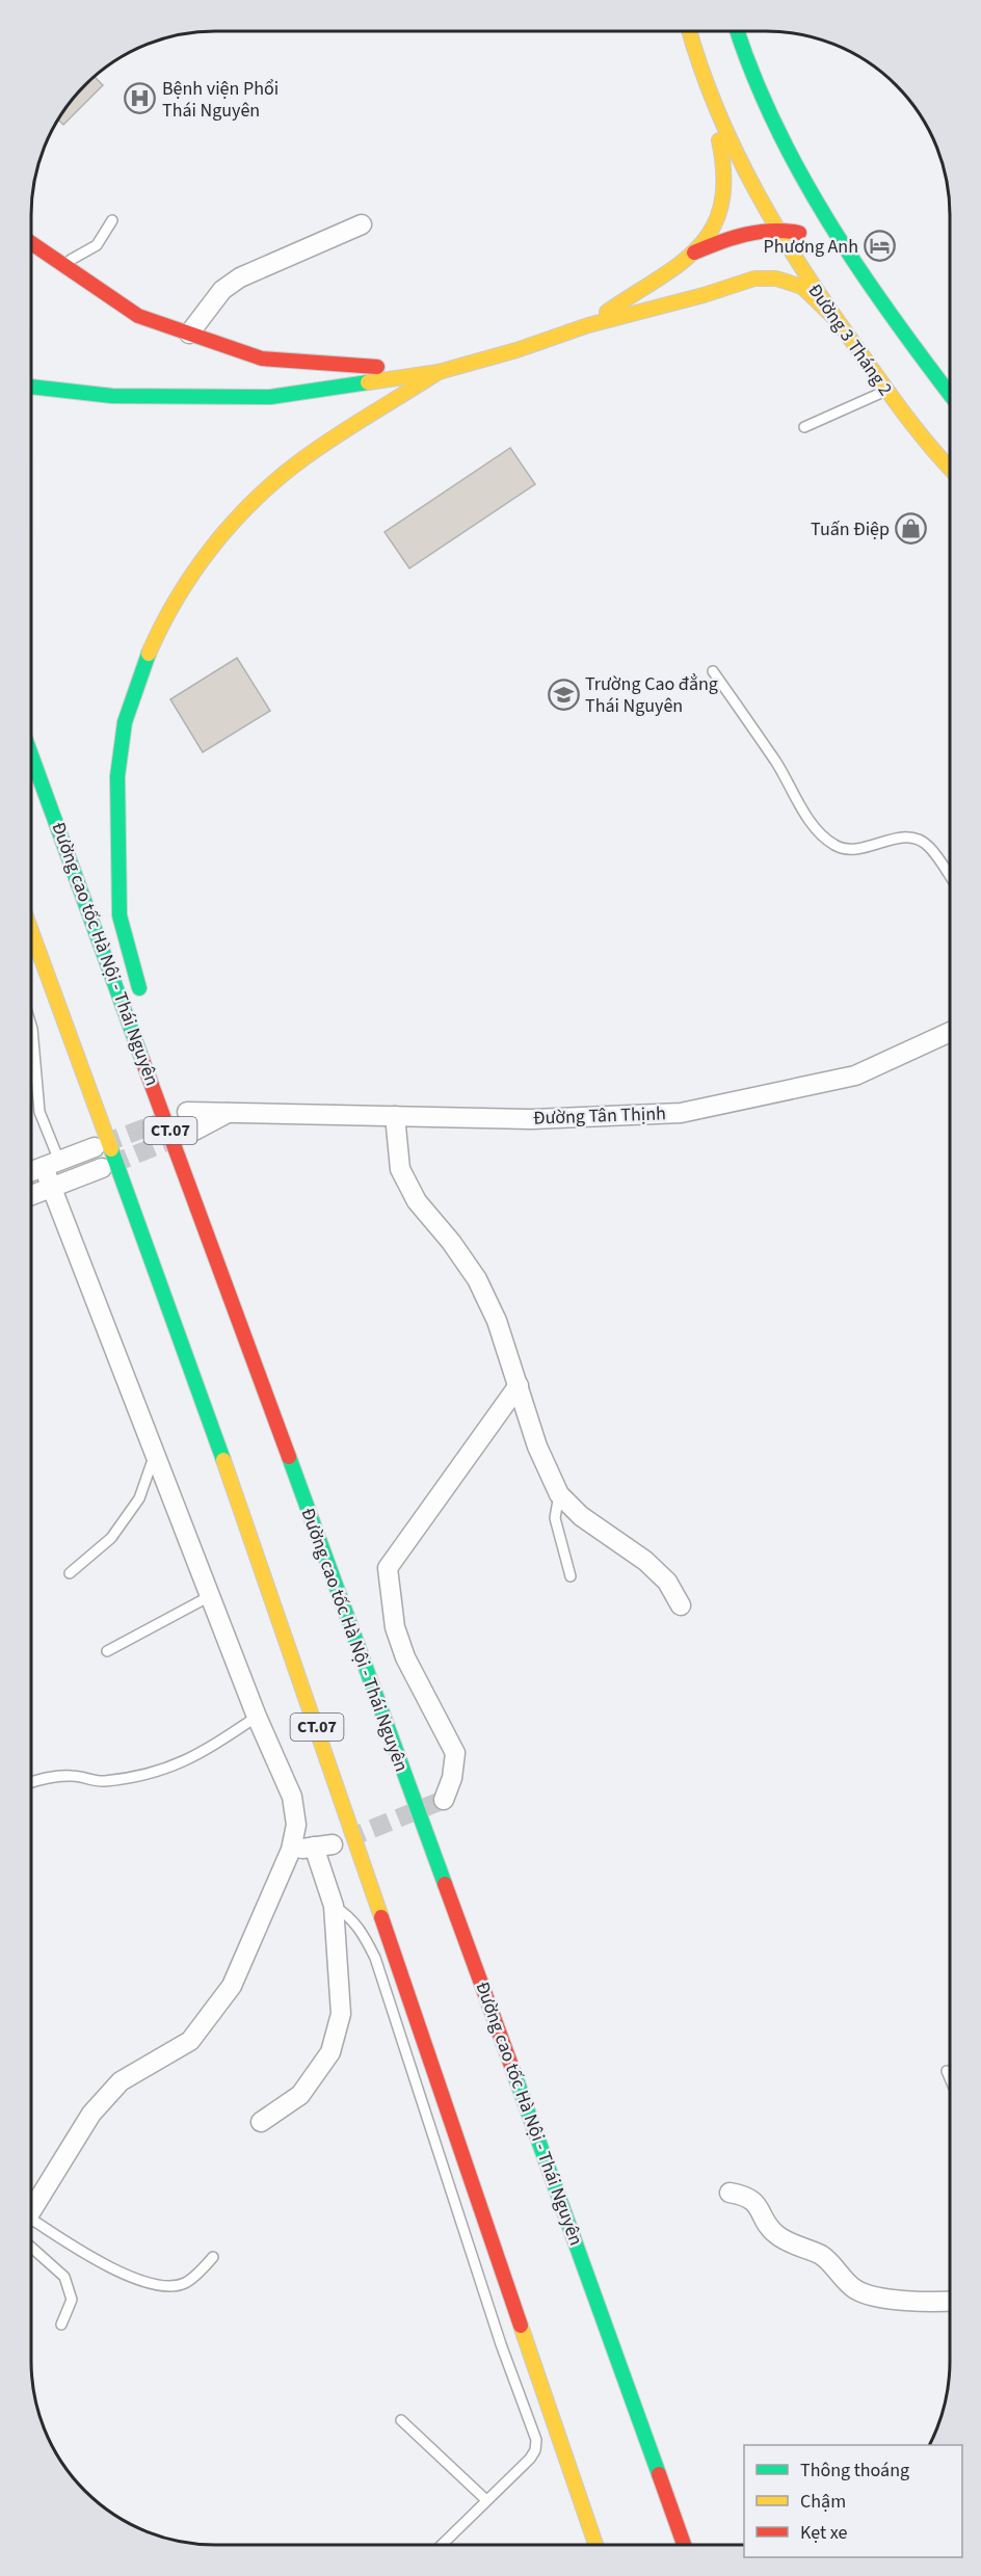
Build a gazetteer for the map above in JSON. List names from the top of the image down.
{
  "streets": {
    "highway": ["Đường 3 Tháng 2", "Đường cao tốc Hà Nội - Thái Nguyên", "CT.07"],
    "street": ["Đường Tân Thịnh"]
  },
  "places": {
    "hospital": ["Bệnh viện Phổi Thái Nguyên"],
    "hotel": ["Phương Anh"],
    "shop": ["Tuấn Điệp"],
    "school or university": ["Trường Cao đẳng Thái Nguyên"]
  },
  "legend": ["Thông thoáng", "Chậm", "Kẹt xe"]
}
